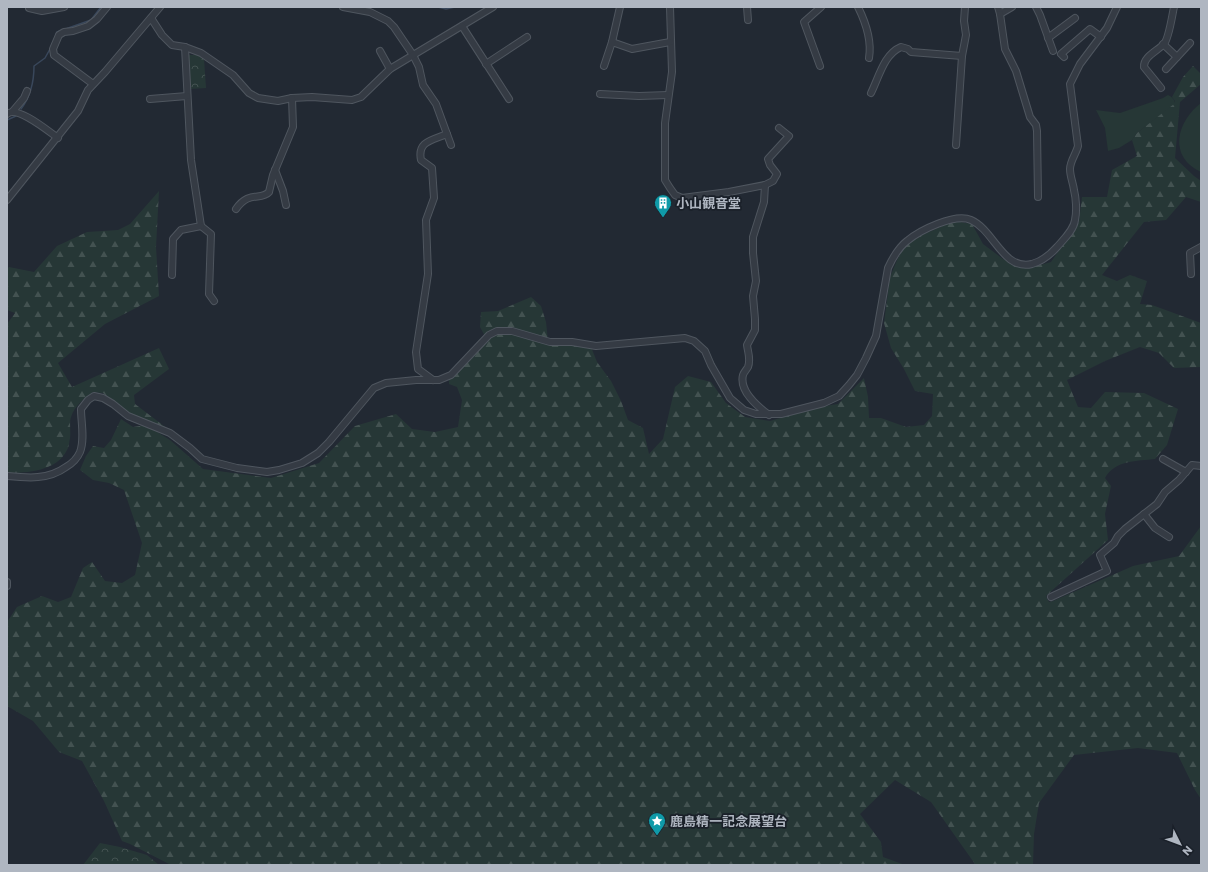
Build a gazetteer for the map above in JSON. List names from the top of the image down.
{
  "places": {
    "building": ["小山観音堂"],
    "place": ["鹿島精一記念展望台"]
  },
  "north": "bottom right"
}
